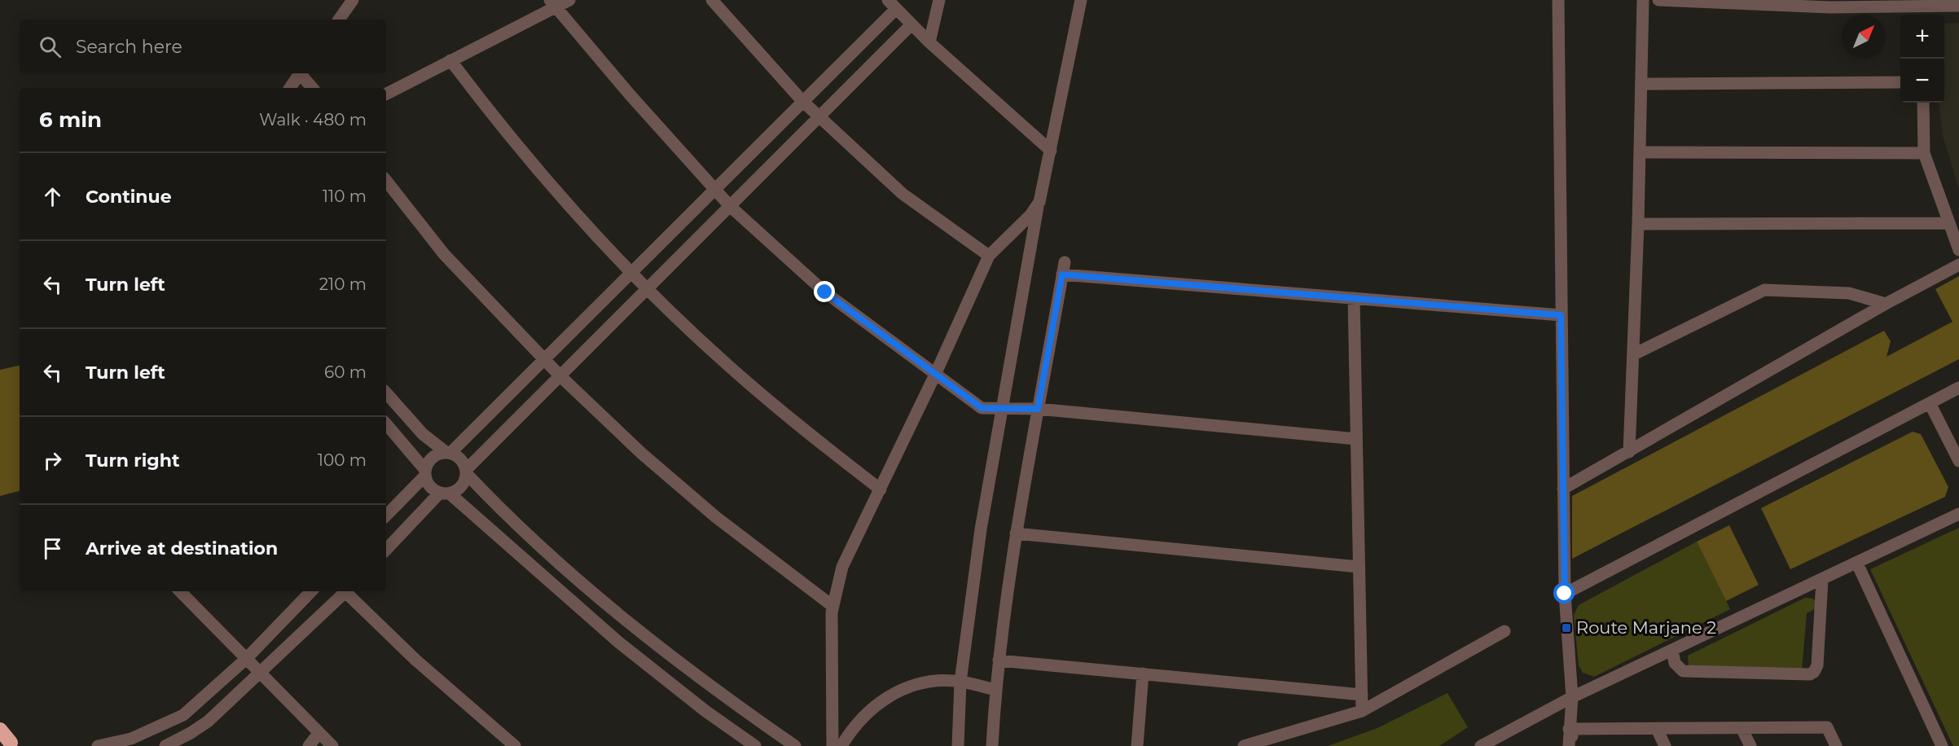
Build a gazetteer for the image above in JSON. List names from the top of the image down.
{
  "places": {
    "transit": ["Route Marjane 2"]
  },
  "north": "top right",
  "page": {
    "map_buttons": ["+", "−"],
    "search": "Search here",
    "heading": ["6 min", "Walk · 480 m"],
    "list": [
      ["Continue", "110 m"],
      ["Turn left", "210 m"],
      ["Turn left", "60 m"],
      ["Turn right", "100 m"],
      "Arrive at destination"
    ]
  }
}
